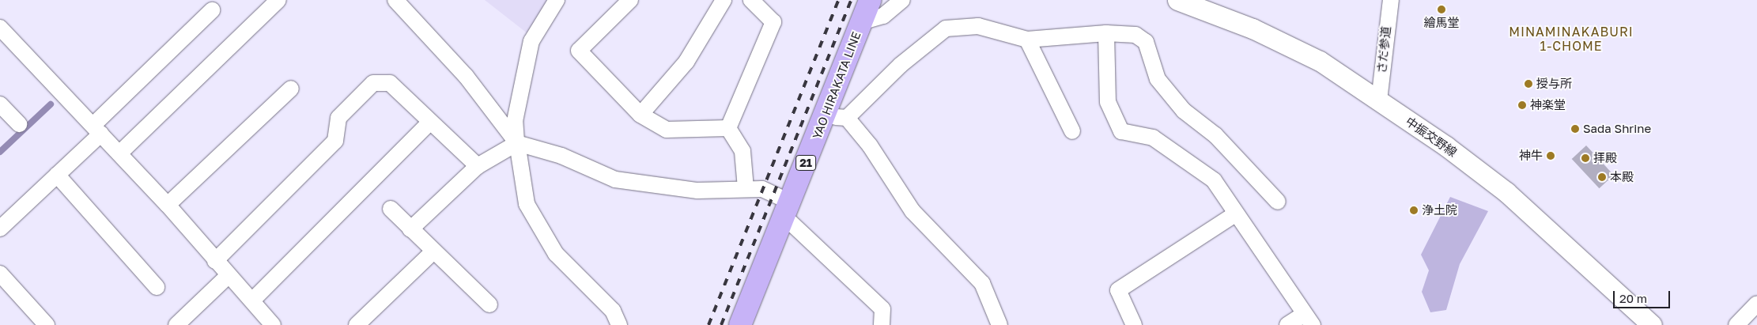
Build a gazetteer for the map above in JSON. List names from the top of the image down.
{
  "streets": {
    "main road": ["YAO HIRAKATA LINE", "21"],
    "street": ["さだ参道", "中振交野線"]
  },
  "crossings": [
    ["さだ参道", "中振交野線"]
  ],
  "districts": ["MINAMINAKABURI 1-CHOME"],
  "places": [
    "繪馬堂",
    "授与所",
    "神楽堂",
    "Sada Shrine",
    "神牛",
    "拝殿",
    "本殿",
    "浄土院"
  ],
  "scale_bar": "20 m"
}
